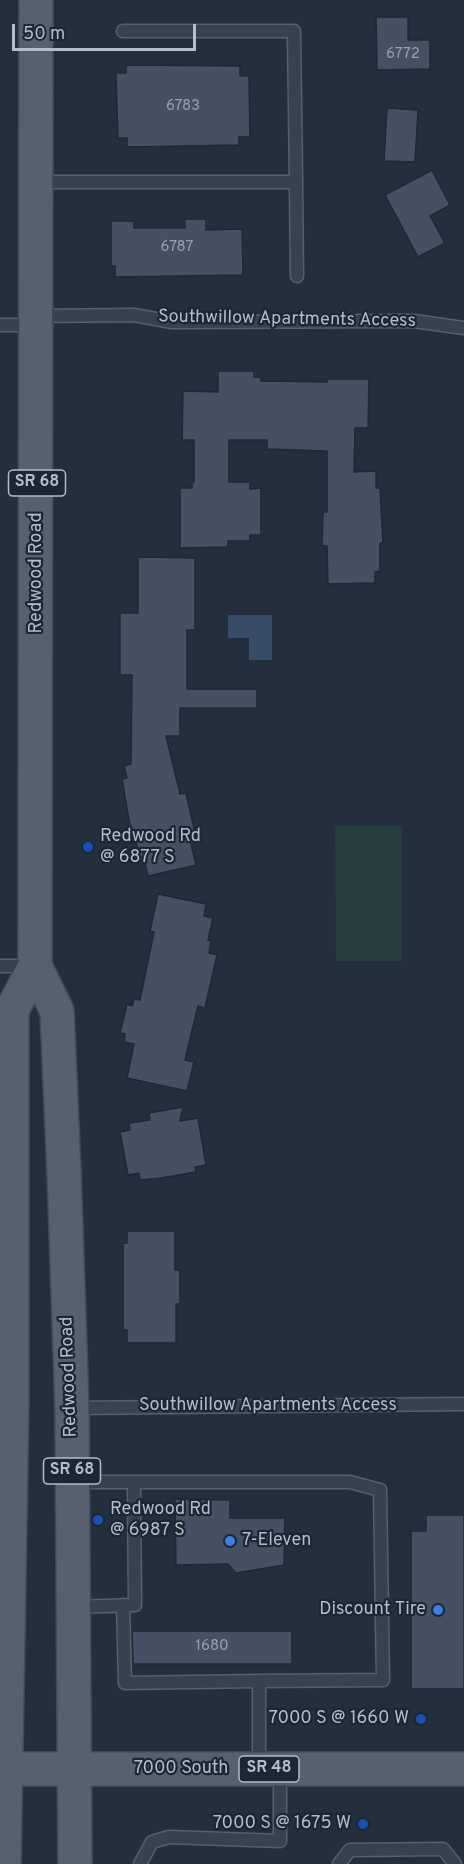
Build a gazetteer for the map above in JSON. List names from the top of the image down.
{
  "streets": {
    "main road": [
      "SR 68",
      "Redwood Road",
      "7000 South",
      "SR 48"
    ],
    "lane": ["Southwillow Apartments Access"]
  },
  "crossings": [
    ["Southwillow Apartments Access", "Redwood Road"],
    ["Redwood Road", "7000 South"]
  ],
  "places": [
    "Redwood Rd @ 6877 S",
    "Redwood Rd @ 6987 S",
    "7-Eleven",
    "Discount Tire",
    "7000 S @ 1660 W",
    "7000 S @ 1675 W"
  ],
  "house_numbers": [
    "6772",
    "6783",
    "6787",
    "1680"
  ],
  "scale_bar": "50 m"
}
